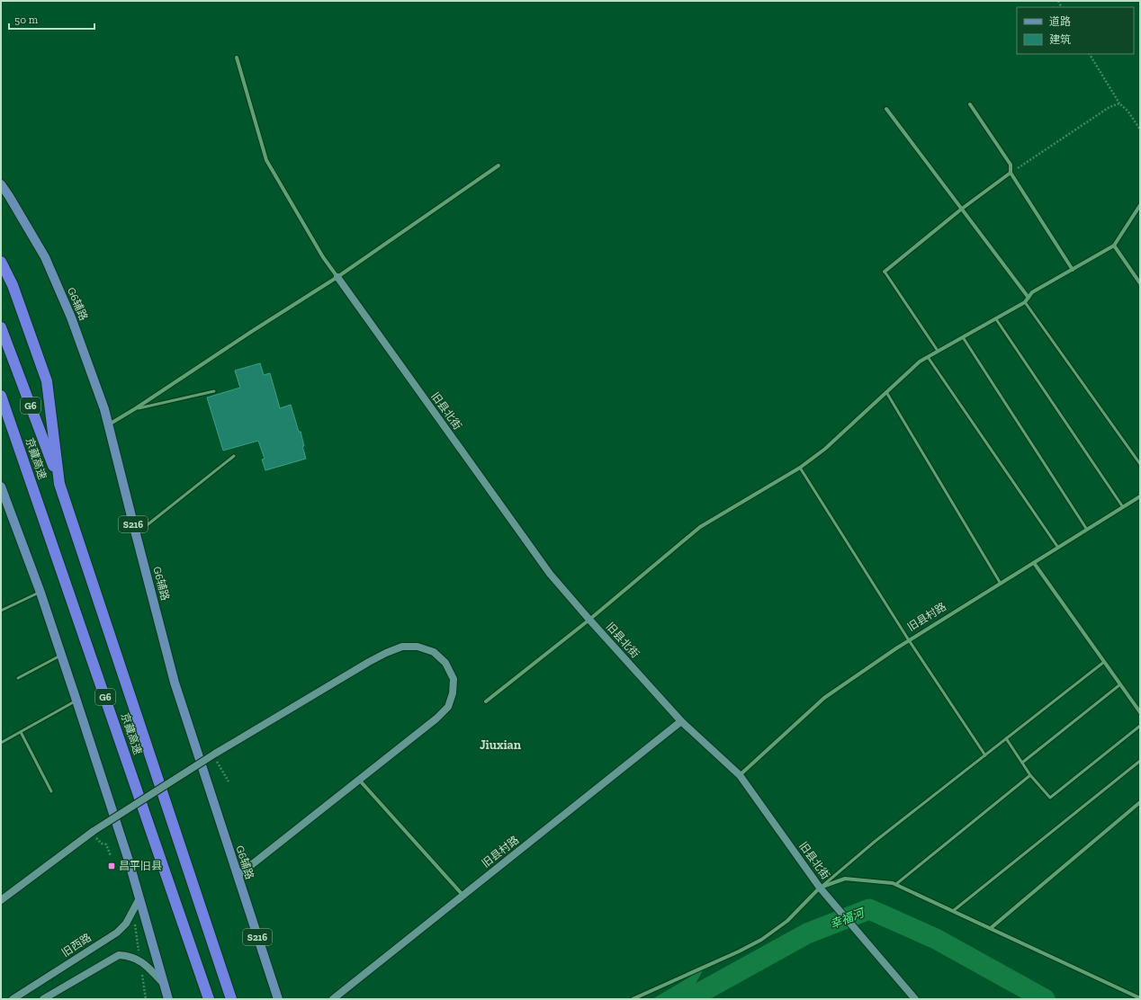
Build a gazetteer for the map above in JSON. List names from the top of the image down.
{
  "streets": {
    "highway": ["G6", "京藏高速"],
    "main road": ["G6辅路", "S216"],
    "street": ["旧县北街", "旧县村路", "旧西路"]
  },
  "crossings": [
    ["旧县北街", "旧县村路"]
  ],
  "districts": ["Jiuxian"],
  "water": ["幸福河"],
  "places": {
    "transit": ["昌平旧县"]
  },
  "legend": ["道路", "建筑"],
  "scale_bar": "50 m"
}
